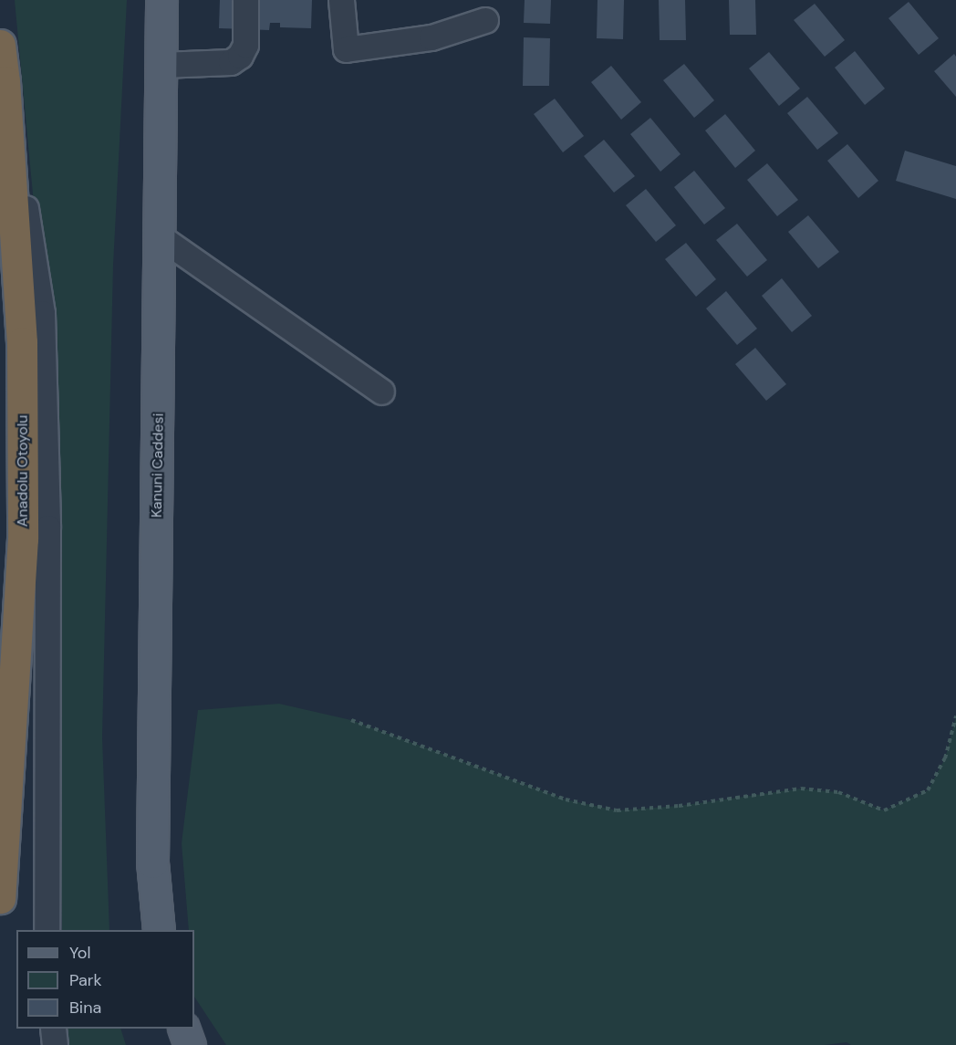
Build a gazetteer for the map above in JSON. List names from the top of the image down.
{
  "streets": {
    "highway": ["Anadolu Otoyolu"],
    "main road": ["Kanuni Caddesi"]
  },
  "legend": ["Yol", "Park", "Bina"]
}
